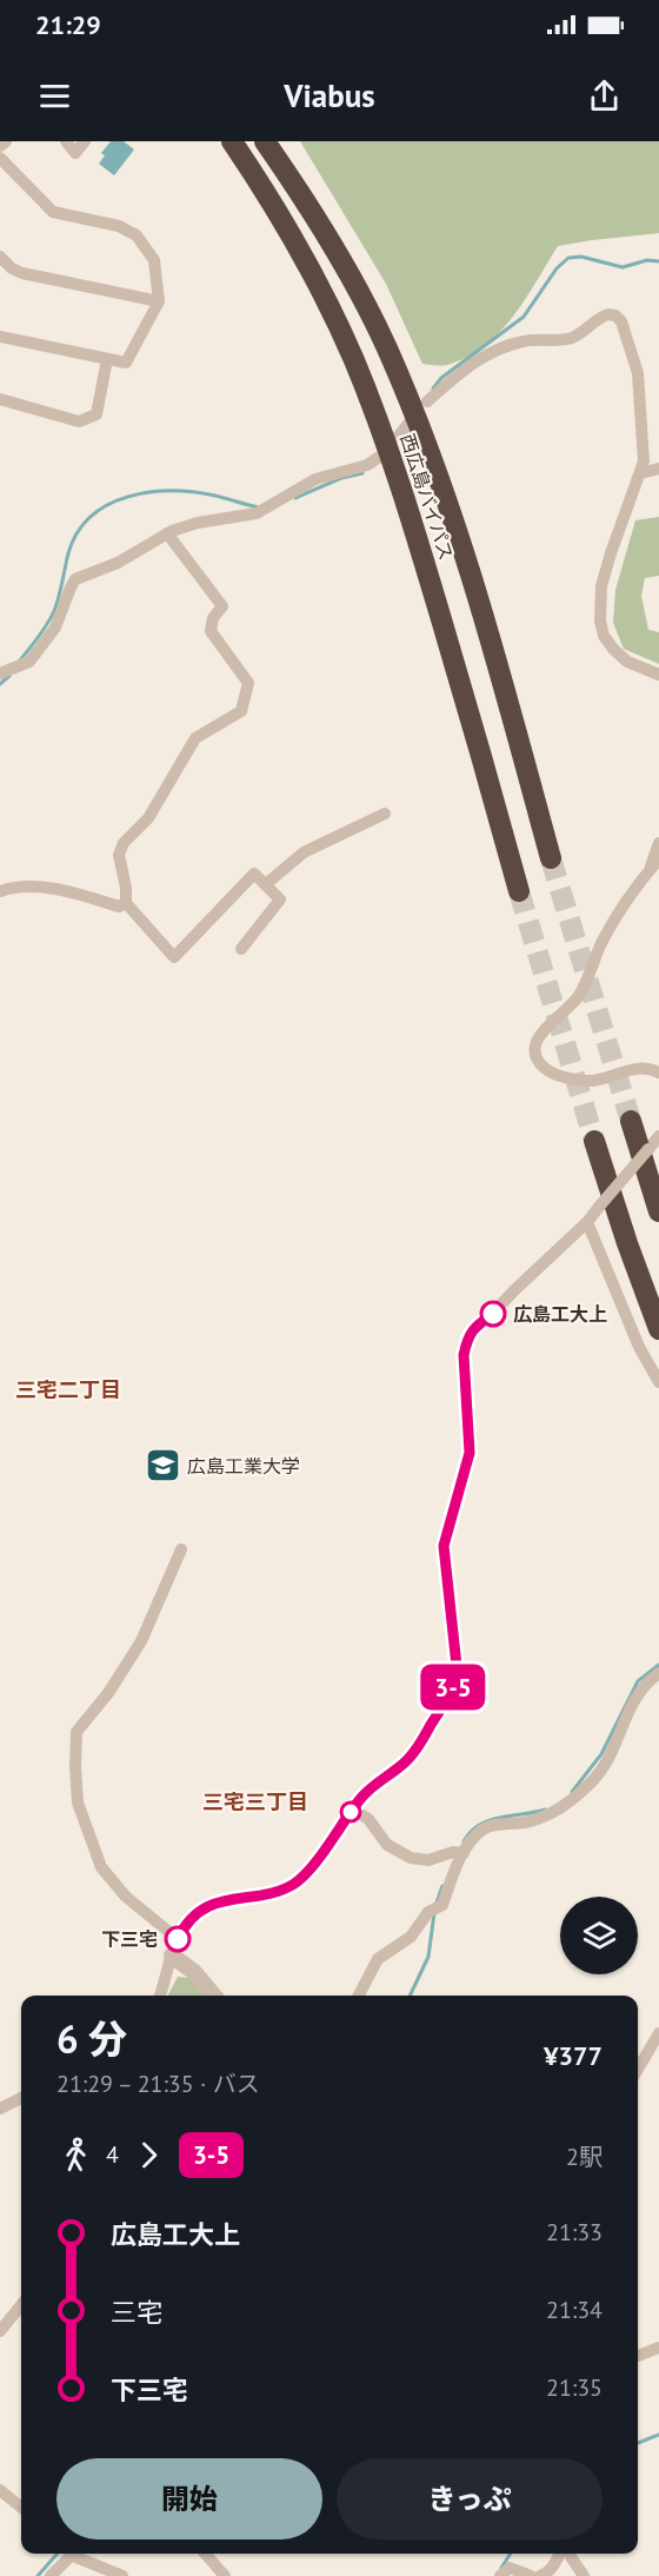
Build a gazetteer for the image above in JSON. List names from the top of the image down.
{
  "streets": {
    "highway": ["西広島バイパス"]
  },
  "districts": ["三宅二丁目", "三宅三丁目"],
  "places": {
    "other": ["広島工大上", "下三宅"],
    "school or university": ["広島工業大学"]
  },
  "lines": ["bus line 3-5"],
  "page": {
    "status": "21:29",
    "header": "Viabus",
    "on_map": "3-5",
    "heading": ["6 分", "21:29 – 21:35 · バス", "¥377"],
    "legs": ["4", "3-5", "2駅"],
    "list": [
      {
        "name": "広島工大上",
        "value": "21:33"
      },
      {
        "name": "三宅",
        "value": "21:34"
      },
      {
        "name": "下三宅",
        "value": "21:35"
      }
    ],
    "buttons": ["開始", "きっぷ"]
  }
}
